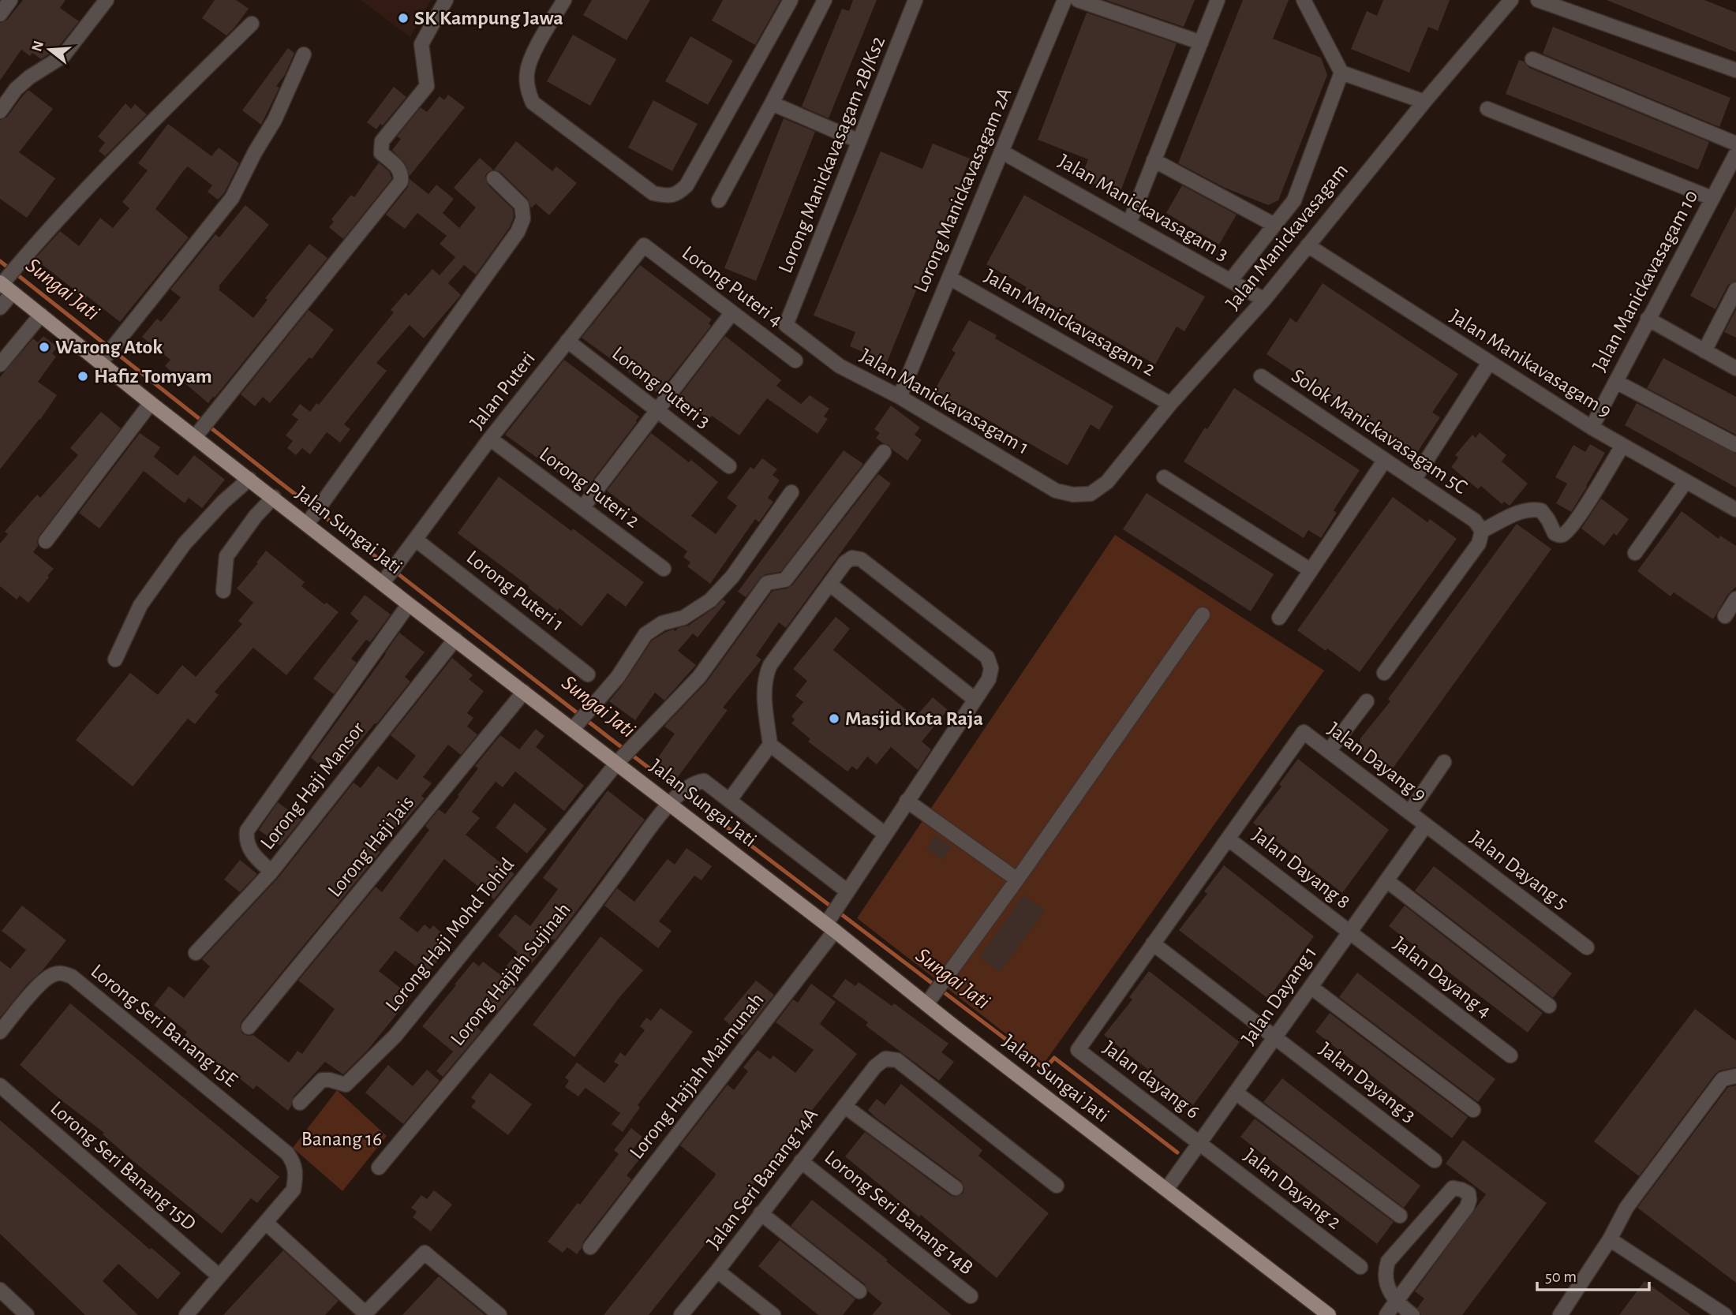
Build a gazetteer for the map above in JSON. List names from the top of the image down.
{
  "streets": {
    "main road": ["Jalan Sungai Jati"],
    "street": [
      "Lorong Manickavasagam 2B/Ks2",
      "Lorong Manickavasagam 2A",
      "Jalan Manickavasagam 3",
      "Jalan Manickavasagam",
      "Jalan Manickavasagam 10",
      "Lorong Puteri 4",
      "Jalan Manickavasagam 2",
      "Jalan Manikavasagam 9",
      "Lorong Puteri 3",
      "Jalan Puteri",
      "Jalan Manickavasagam 1",
      "Solok Manickavasagam 5C",
      "Lorong Puteri 2",
      "Lorong Puteri 1",
      "Jalan Dayang 9",
      "Lorong Haji Mansor",
      "Lorong Haji Jais",
      "Jalan Dayang 8",
      "Jalan Dayang 5",
      "Lorong Haji Mohd Tohid",
      "Lorong Hajjah Sujinah",
      "Jalan Dayang 4",
      "Jalan Dayang 1",
      "Lorong Seri Banang 15E",
      "Lorong Hajjah Maimunah",
      "Jalan dayang 6",
      "Jalan Dayang 3",
      "Lorong Seri Banang 15D",
      "Jalan Seri Banang 14A",
      "Jalan Dayang 2",
      "Lorong Seri Banang 14B"
    ]
  },
  "crossings": [
    ["Lorong Manickavasagam 2B/Ks2", "Jalan Manickavasagam 1"],
    ["Lorong Manickavasagam 2A", "Jalan Manickavasagam 3"],
    ["Lorong Manickavasagam 2A", "Jalan Manickavasagam 2"],
    ["Lorong Manickavasagam 2A", "Jalan Manickavasagam 1"],
    ["Jalan Manickavasagam 3", "Jalan Manickavasagam"],
    ["Jalan Manickavasagam", "Jalan Manickavasagam 2"],
    ["Jalan Manickavasagam", "Jalan Manikavasagam 9"],
    ["Jalan Manickavasagam", "Jalan Manickavasagam 1"],
    ["Jalan Manickavasagam 10", "Jalan Manikavasagam 9"],
    ["Lorong Puteri 4", "Jalan Puteri"],
    ["Lorong Puteri 3", "Jalan Puteri"],
    ["Jalan Puteri", "Lorong Puteri 2"],
    ["Jalan Puteri", "Jalan Sungai Jati"],
    ["Jalan Puteri", "Lorong Puteri 1"],
    ["Jalan Sungai Jati", "Lorong Haji Mansor"],
    ["Jalan Sungai Jati", "Lorong Haji Jais"],
    ["Jalan Sungai Jati", "Lorong Haji Mohd Tohid"],
    ["Jalan Sungai Jati", "Lorong Hajjah Sujinah"],
    ["Jalan Sungai Jati", "Jalan Dayang 1"],
    ["Jalan Sungai Jati", "Lorong Hajjah Maimunah"],
    ["Jalan Dayang 9", "Jalan Dayang 8"],
    ["Jalan Dayang 9", "Jalan Dayang 5"],
    ["Jalan Dayang 9", "Jalan Dayang 1"],
    ["Jalan Dayang 8", "Jalan Dayang 4"],
    ["Jalan Dayang 8", "Jalan Dayang 1"],
    ["Jalan Dayang 5", "Jalan Dayang 1"],
    ["Jalan Dayang 4", "Jalan Dayang 1"],
    ["Jalan Dayang 1", "Jalan dayang 6"],
    ["Jalan Dayang 1", "Jalan Dayang 3"],
    ["Jalan Dayang 1", "Jalan Dayang 2"],
    ["Jalan dayang 6", "Jalan Dayang 3"],
    ["Jalan dayang 6", "Jalan Dayang 2"],
    ["Jalan Seri Banang 14A", "Lorong Seri Banang 14B"]
  ],
  "water": ["Sungai Jati"],
  "parks": ["Banang 16"],
  "places": [
    "SK Kampung Jawa",
    "Warong Atok",
    "Hafiz Tomyam",
    "Masjid Kota Raja"
  ],
  "scale_bar": "50 m",
  "north": "left"
}
